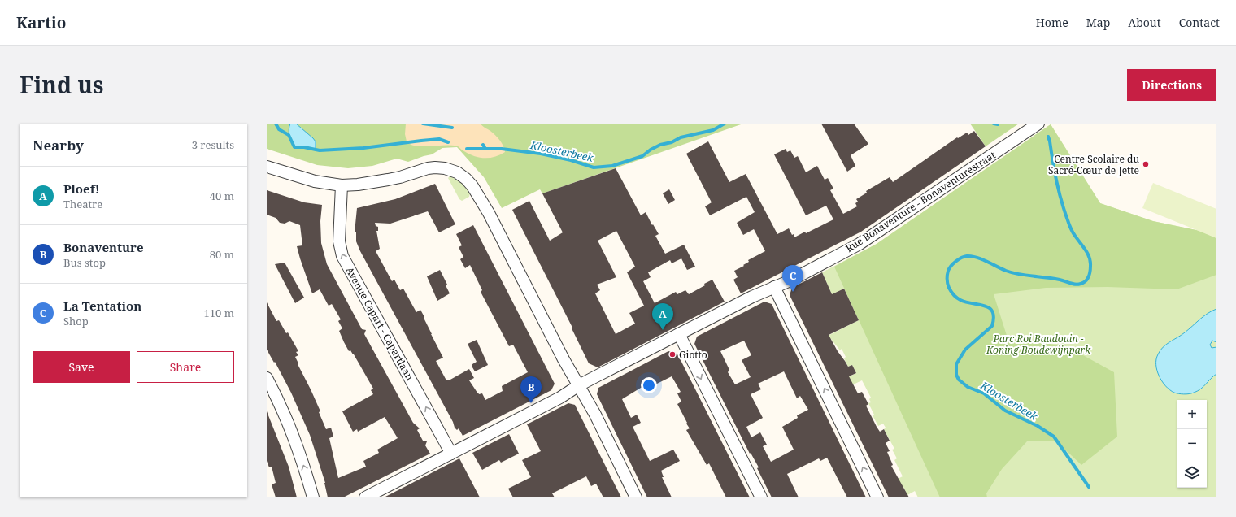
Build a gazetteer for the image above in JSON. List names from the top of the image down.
{
  "streets": {
    "street": ["Rue Bonaventure - Bonaventurestraat", "Avenue Capart - Capartlaan"]
  },
  "crossings": [
    ["Rue Bonaventure - Bonaventurestraat", "Avenue Capart - Capartlaan"]
  ],
  "one_way": ["Avenue Capart - Capartlaan"],
  "water": ["Kloosterbeek"],
  "parks": ["Parc Roi Baudouin - Koning Boudewijnpark"],
  "places": ["Centre Scolaire du Sacré-Cœur de Jette", "Giotto"],
  "page": {
    "header": "Kartio",
    "nav": [
      "Home",
      "Map",
      "About",
      "Contact"
    ],
    "title": "Find us",
    "buttons": [
      "Directions",
      ["Save", "Share"]
    ],
    "heading": ["Nearby", "3 results"],
    "list": [
      {
        "mark": "A",
        "name": "Ploef!",
        "note": "Theatre",
        "value": "40 m"
      },
      {
        "mark": "B",
        "name": "Bonaventure",
        "note": "Bus stop",
        "value": "80 m"
      },
      {
        "mark": "C",
        "name": "La Tentation",
        "note": "Shop",
        "value": "110 m"
      }
    ],
    "pins": ["C", "A", "B"],
    "map_buttons": ["+", "−"]
  }
}
